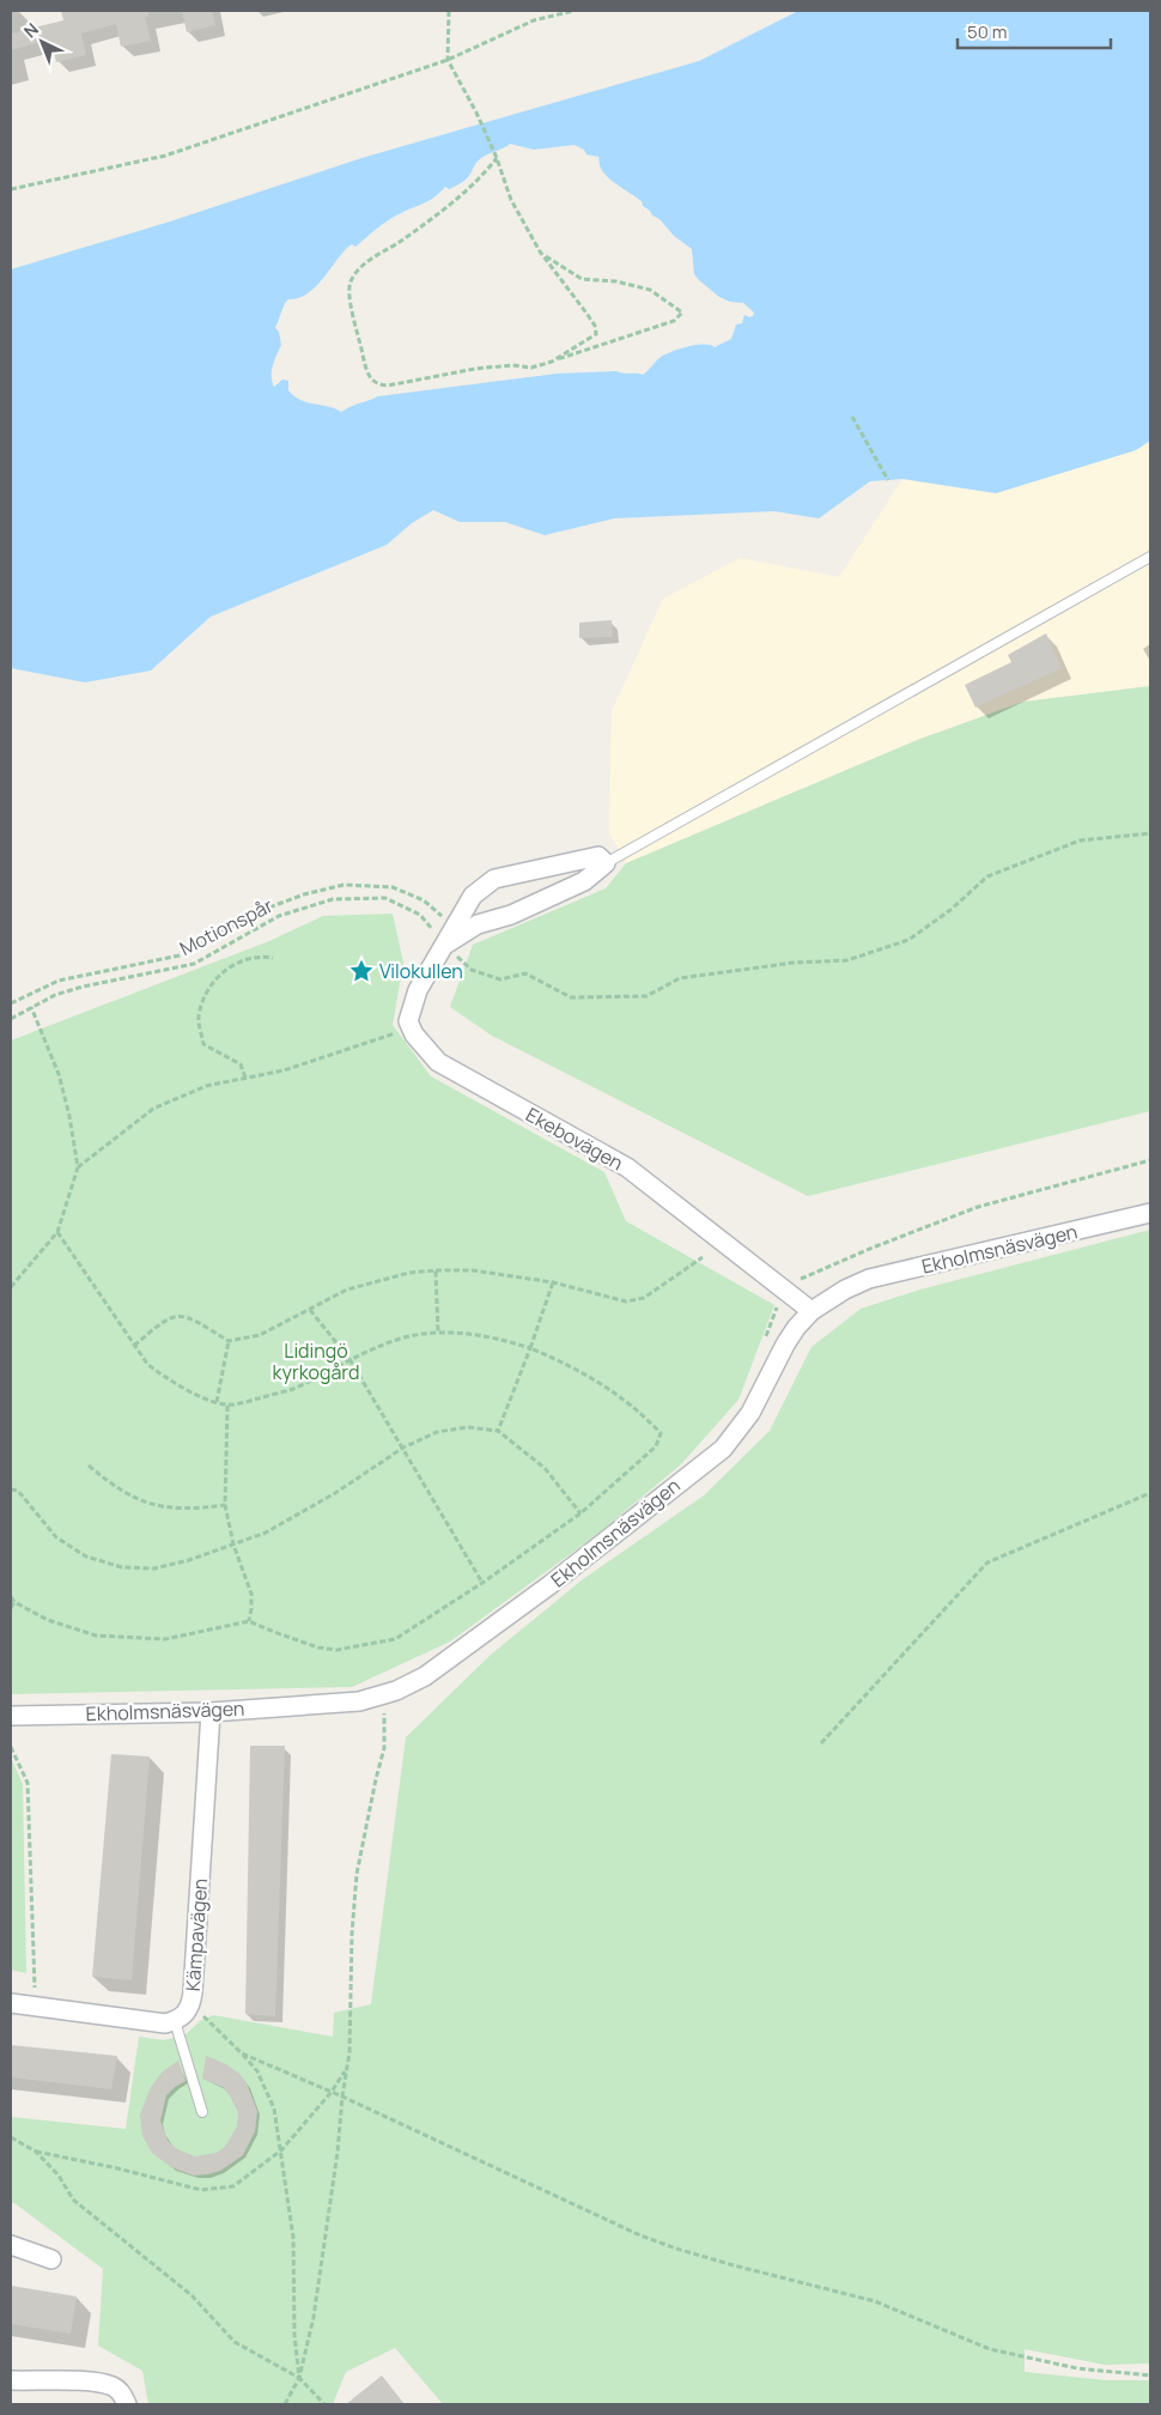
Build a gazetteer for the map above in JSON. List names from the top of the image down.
{
  "streets": {
    "street": ["Ekebovägen", "Ekholmsnäsvägen", "Kämpavägen"],
    "path": ["Motionspår"]
  },
  "crossings": [
    ["Ekebovägen", "Ekholmsnäsvägen"],
    ["Ekholmsnäsvägen", "Kämpavägen"]
  ],
  "parks": ["Lidingö kyrkogård"],
  "places": {
    "place": ["Vilokullen"]
  },
  "scale_bar": "50 m",
  "north": "top left"
}
